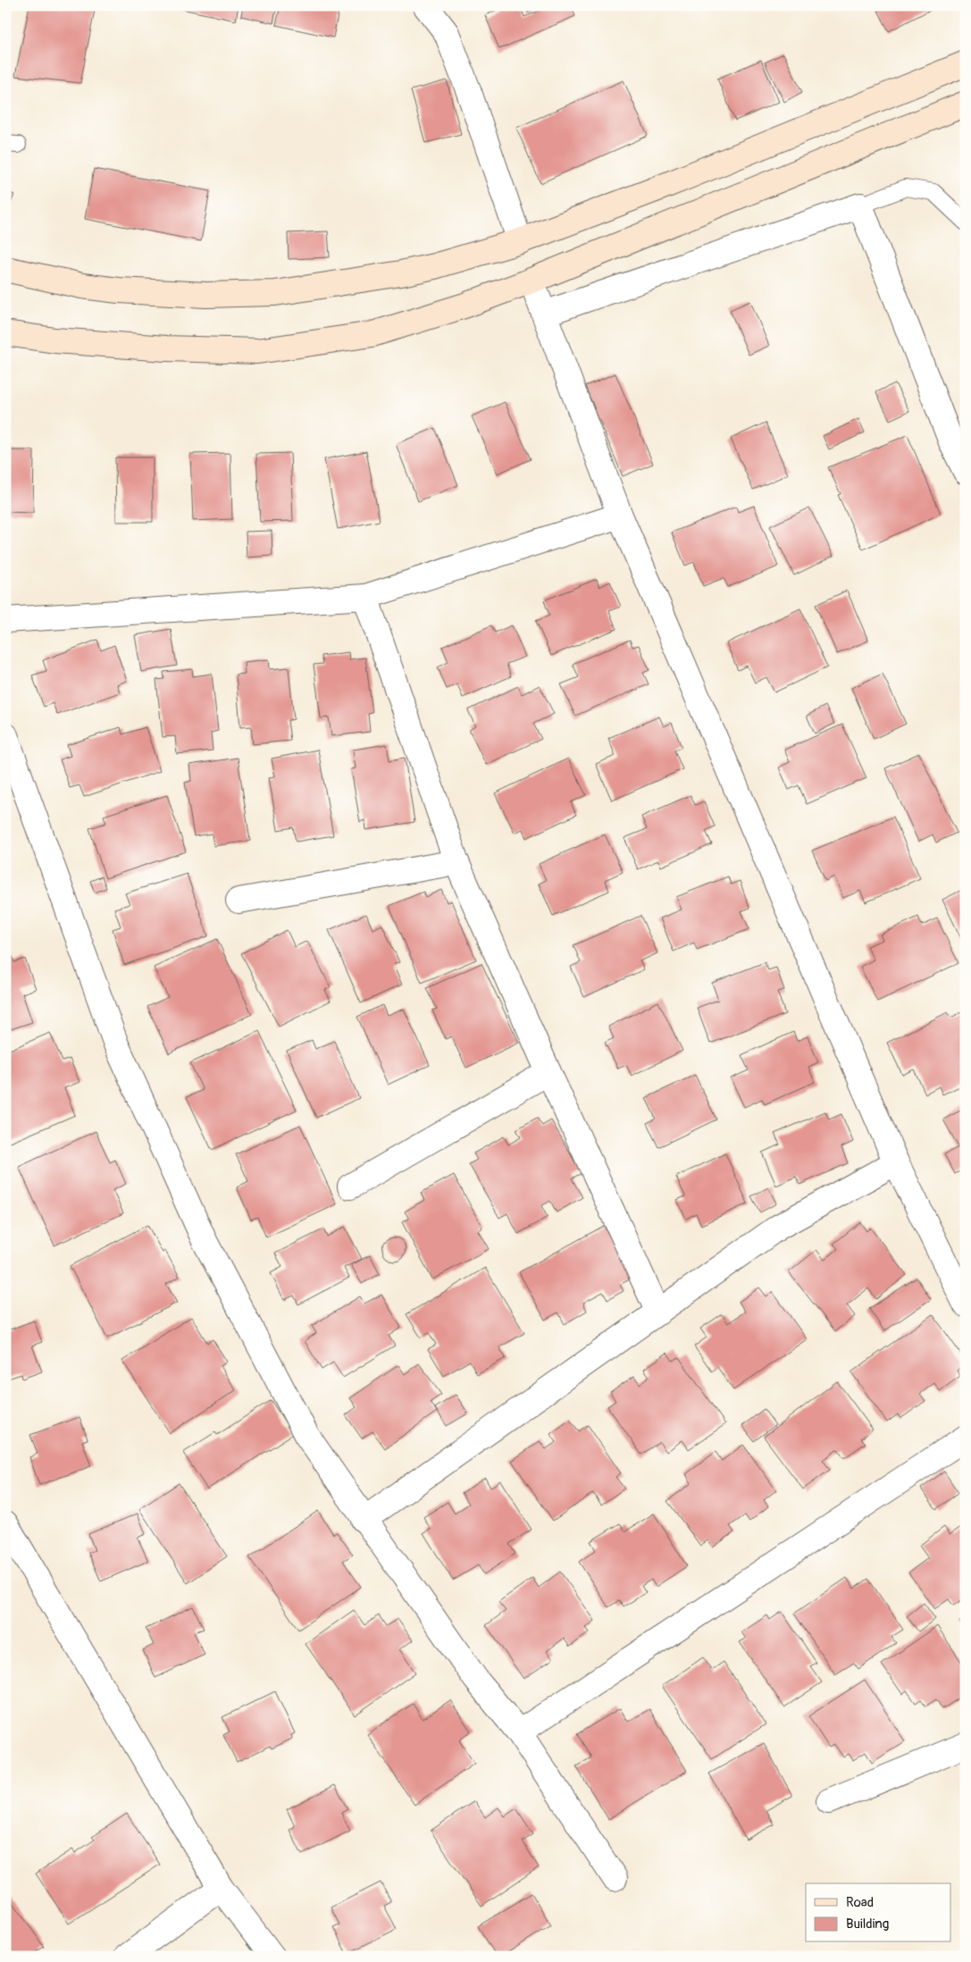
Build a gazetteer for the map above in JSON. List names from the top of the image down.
{
  "legend": ["Road", "Building"]
}
